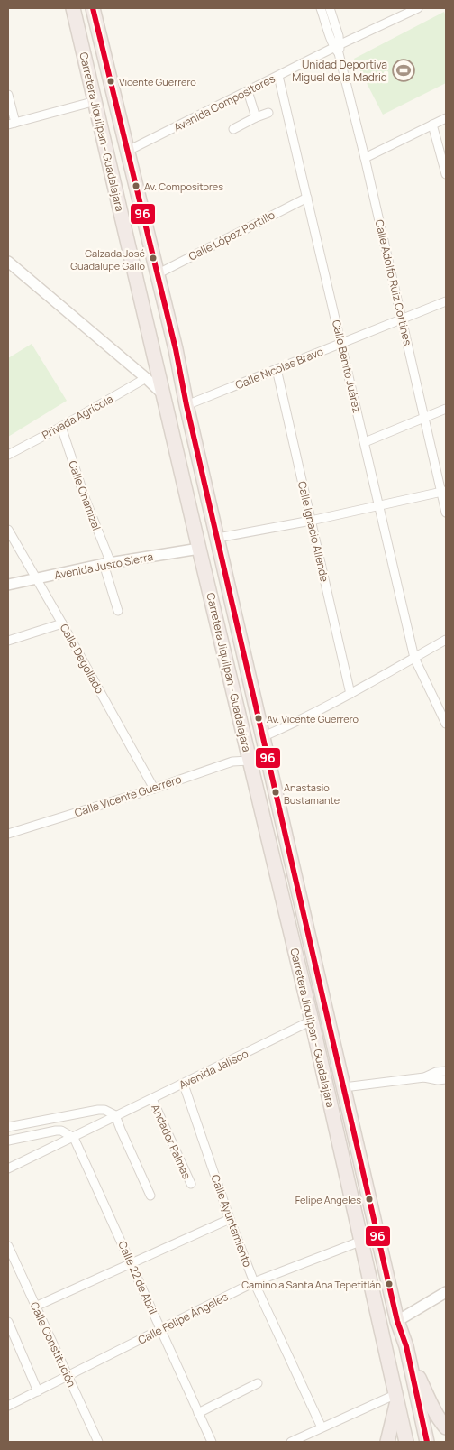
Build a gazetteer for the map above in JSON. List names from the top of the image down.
{
  "streets": {
    "highway": ["Carretera Jiquilpan - Guadalajara"],
    "street": [
      "Avenida Compositores",
      "Calle López Portillo",
      "Calle Adolfo Ruiz Cortines",
      "Calle Benito Juárez",
      "Calle Nicolás Bravo",
      "Privada Agrícola",
      "Calle Chamizal",
      "Calle Ignacio Allende",
      "Avenida Justo Sierra",
      "Calle Degollado",
      "Calle Vicente Guerrero",
      "Avenida Jalisco",
      "Andador Palmas",
      "Calle Ayuntamiento",
      "Calle 22 de Abril",
      "Calle Felipe Ángeles",
      "Calle Constitución"
    ]
  },
  "crossings": [
    ["Avenida Compositores", "Carretera Jiquilpan - Guadalajara"],
    ["Avenida Compositores", "Calle Adolfo Ruiz Cortines"],
    ["Avenida Compositores", "Calle Benito Juárez"],
    ["Carretera Jiquilpan - Guadalajara", "Calle López Portillo"],
    ["Carretera Jiquilpan - Guadalajara", "Calle Nicolás Bravo"],
    ["Carretera Jiquilpan - Guadalajara", "Avenida Justo Sierra"],
    ["Carretera Jiquilpan - Guadalajara", "Calle Vicente Guerrero"],
    ["Carretera Jiquilpan - Guadalajara", "Avenida Jalisco"],
    ["Carretera Jiquilpan - Guadalajara", "Calle Felipe Ángeles"],
    ["Calle López Portillo", "Calle Benito Juárez"],
    ["Calle Adolfo Ruiz Cortines", "Calle Nicolás Bravo"],
    ["Calle Benito Juárez", "Calle Nicolás Bravo"],
    ["Calle Nicolás Bravo", "Calle Ignacio Allende"],
    ["Privada Agrícola", "Calle Chamizal"],
    ["Calle Chamizal", "Avenida Justo Sierra"],
    ["Avenida Justo Sierra", "Calle Degollado"],
    ["Calle Degollado", "Calle Vicente Guerrero"],
    ["Avenida Jalisco", "Andador Palmas"],
    ["Avenida Jalisco", "Calle Ayuntamiento"],
    ["Avenida Jalisco", "Calle 22 de Abril"],
    ["Calle Ayuntamiento", "Calle Felipe Ángeles"],
    ["Calle 22 de Abril", "Calle Felipe Ángeles"],
    ["Calle Felipe Ángeles", "Calle Constitución"]
  ],
  "places": {
    "sports": ["Unidad Deportiva Miguel de la Madrid"],
    "other": [
      "Vicente Guerrero",
      "Av. Compositores",
      "Calzada José Guadalupe Gallo",
      "Av. Vicente Guerrero",
      "Anastasio Bustamante",
      "Felipe Angeles",
      "Camino a Santa Ana Tepetitlán"
    ]
  },
  "lines": ["transit line 96"]
}
